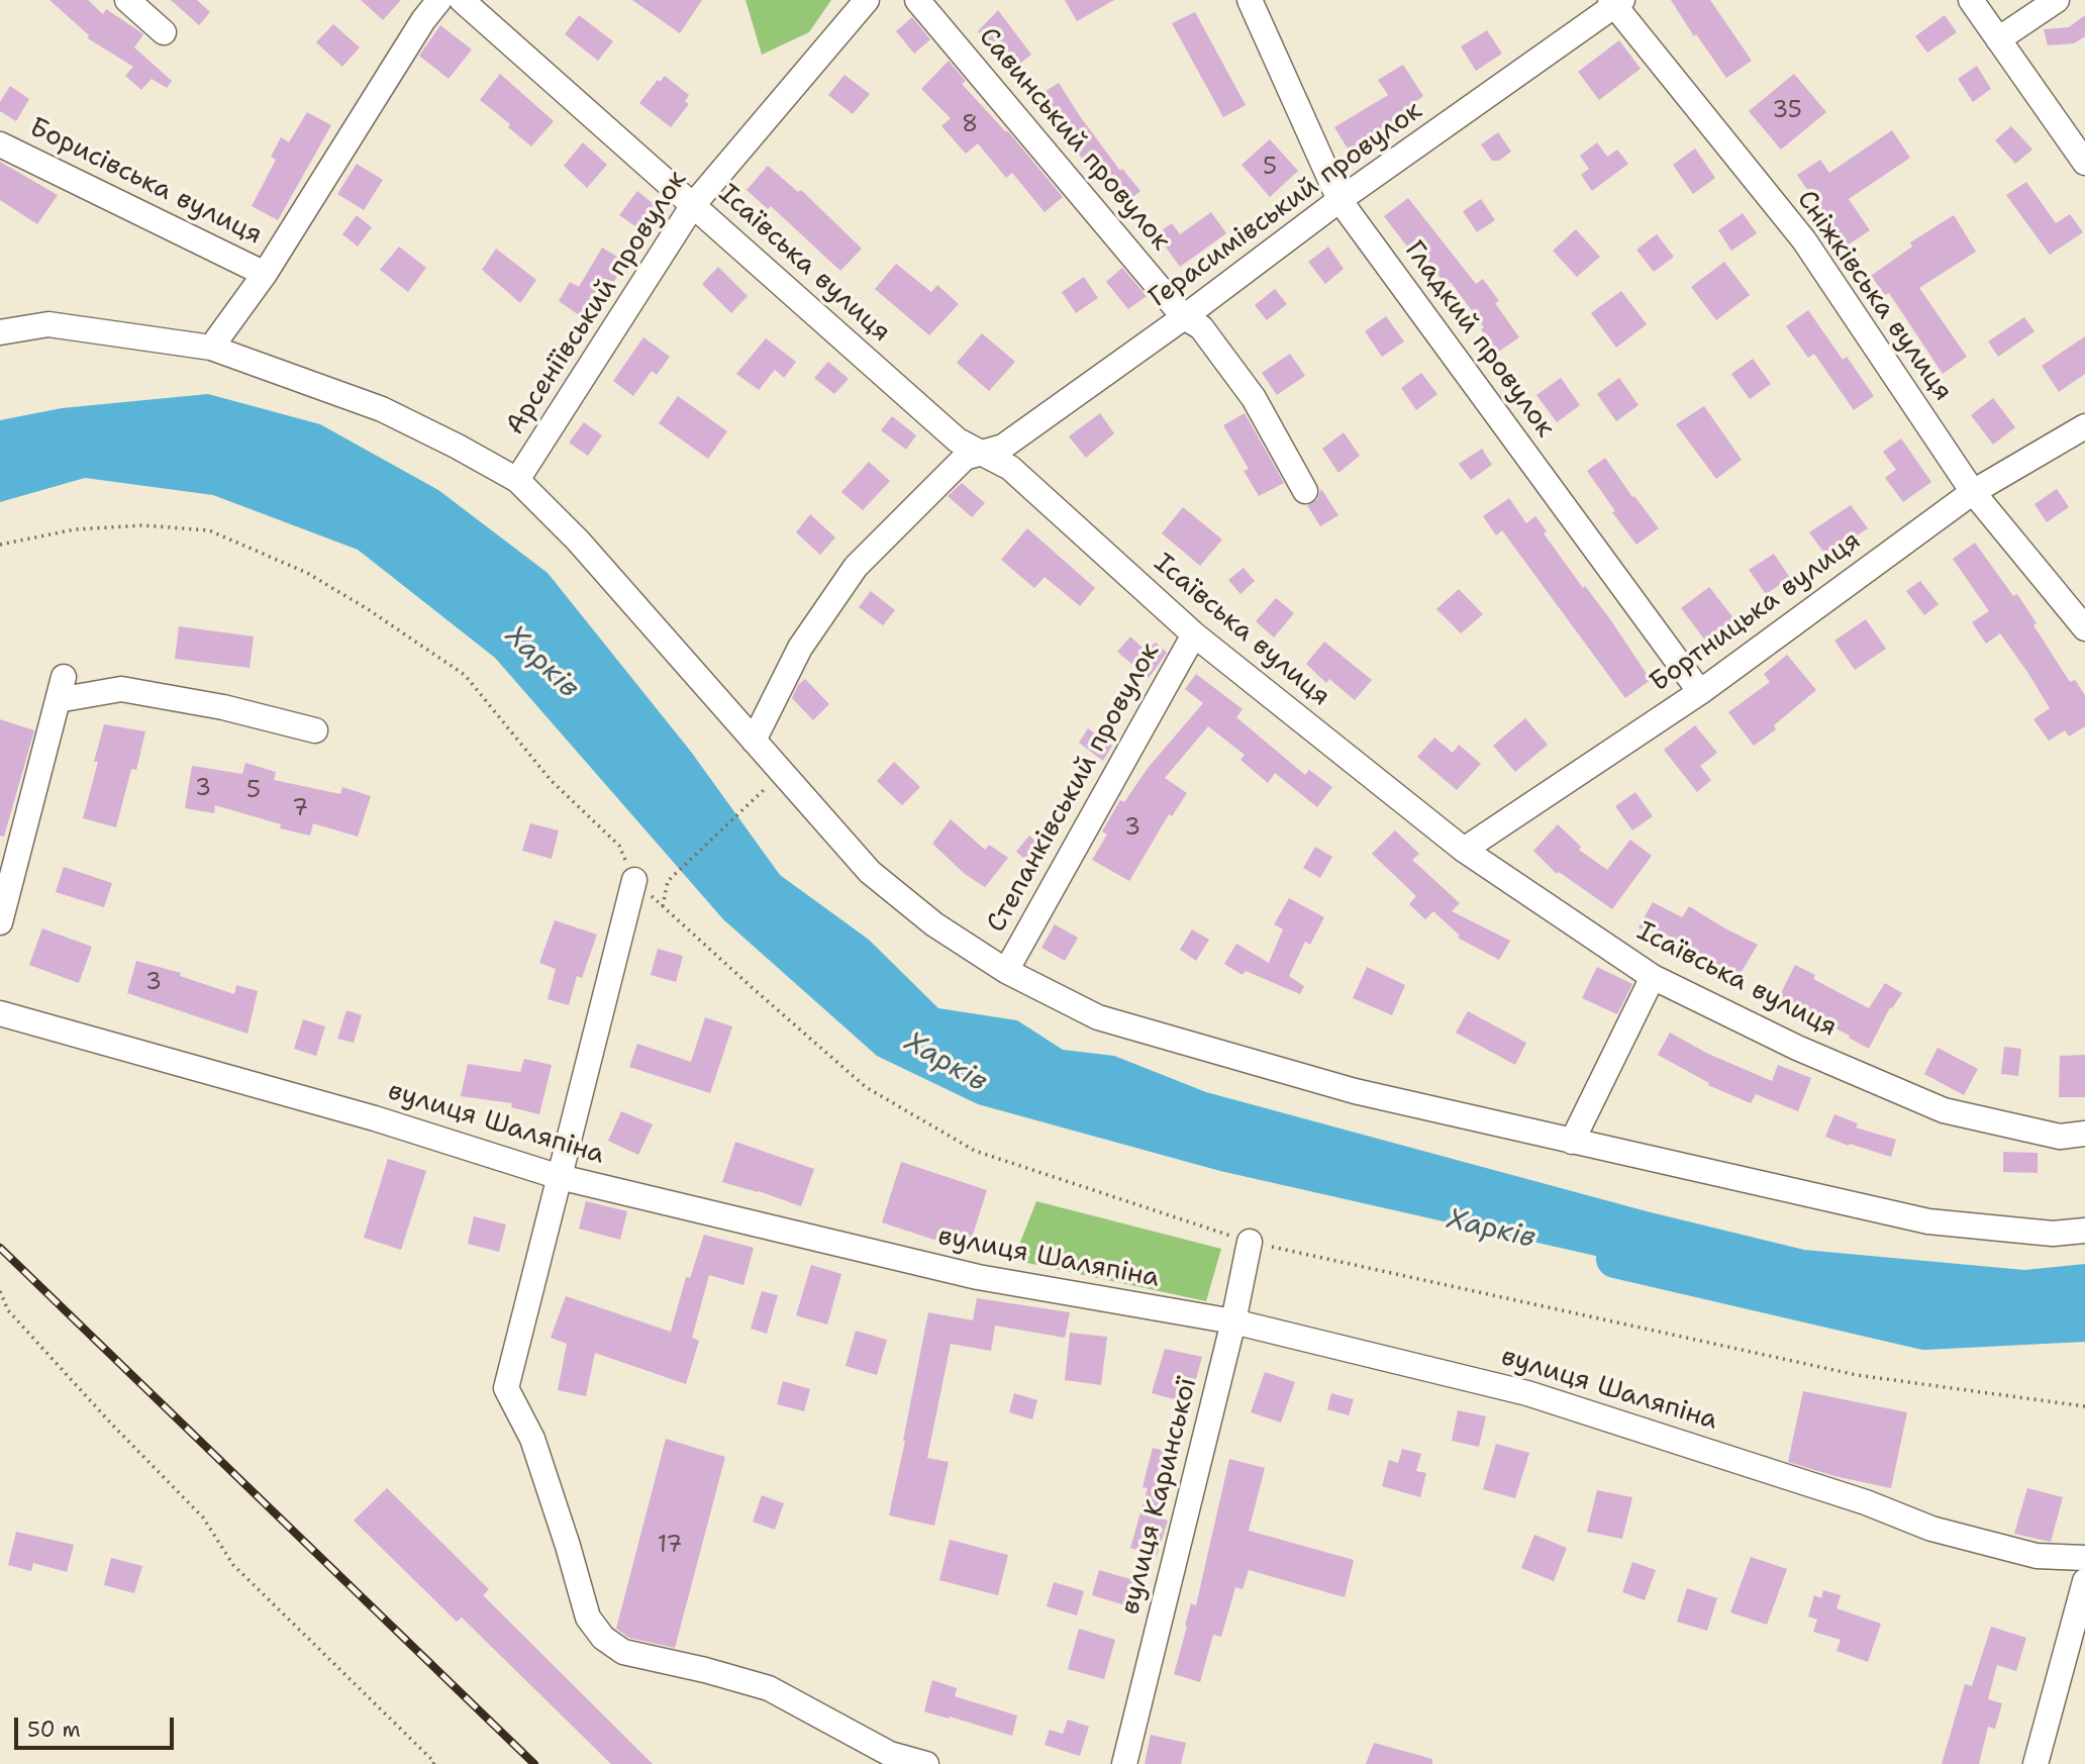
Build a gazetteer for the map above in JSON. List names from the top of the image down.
{
  "streets": {
    "street": [
      "Савинський провулок",
      "Борисівська вулиця",
      "Герасимівський провулок",
      "Ісаївська вулиця",
      "Сніжківська вулиця",
      "Арсеніївський провулок",
      "Гладкий провулок",
      "Бортницька вулиця",
      "Степанківський провулок",
      "вулиця Шаляпіна",
      "вулиця Каринської"
    ]
  },
  "crossings": [
    ["Савинський провулок", "Герасимівський провулок"],
    ["Герасимівський провулок", "Ісаївська вулиця"],
    ["Герасимівський провулок", "Сніжківська вулиця"],
    ["Герасимівський провулок", "Гладкий провулок"],
    ["Ісаївська вулиця", "Арсеніївський провулок"],
    ["Ісаївська вулиця", "Бортницька вулиця"],
    ["Ісаївська вулиця", "Степанківський провулок"],
    ["Сніжківська вулиця", "Бортницька вулиця"],
    ["Гладкий провулок", "Бортницька вулиця"],
    ["вулиця Шаляпіна", "вулиця Каринської"]
  ],
  "water": ["Харків"],
  "house_numbers": [
    "35",
    "8",
    "5",
    "3",
    "5",
    "7",
    "3",
    "3",
    "17"
  ],
  "scale_bar": "50 m"
}
